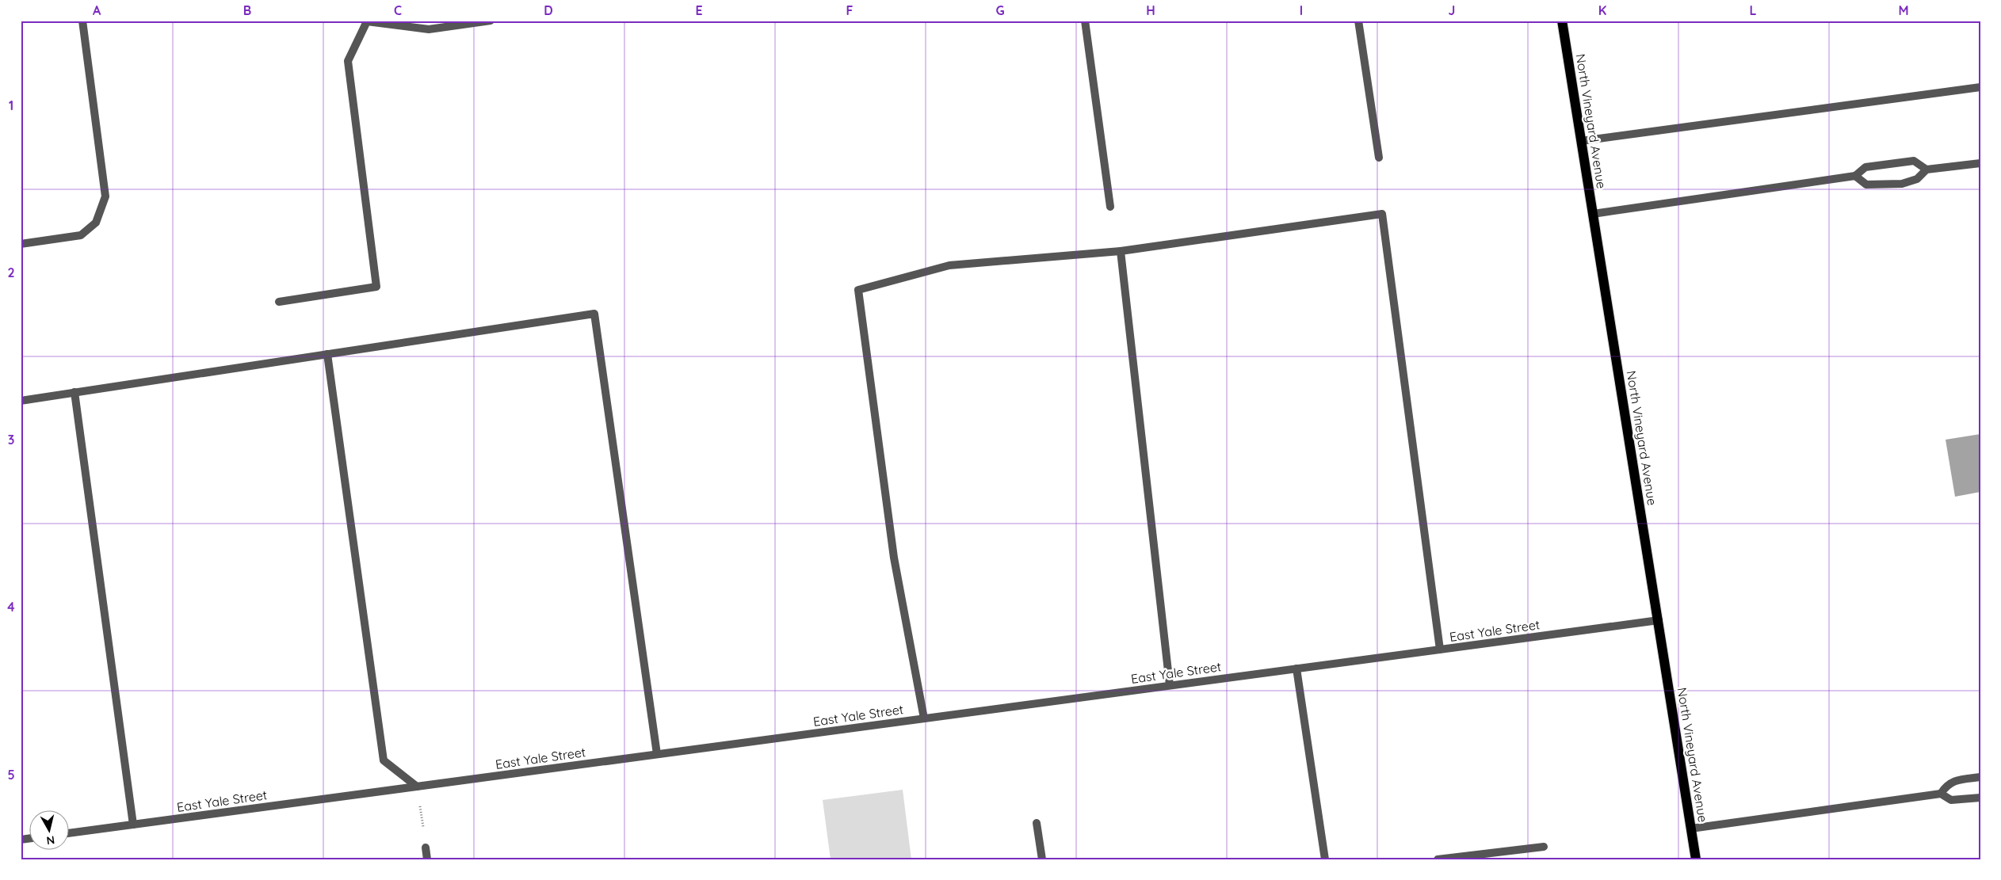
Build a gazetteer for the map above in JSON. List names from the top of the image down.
{
  "streets": {
    "main road": ["North Vineyard Avenue"],
    "street": ["East Yale Street"]
  },
  "crossings": [
    ["North Vineyard Avenue", "East Yale Street"]
  ],
  "north": "bottom",
  "grid": {
    "columns": [
      "A",
      "B",
      "C",
      "D",
      "E",
      "F",
      "G",
      "H",
      "I",
      "J",
      "K",
      "L",
      "M"
    ],
    "rows": [
      "1",
      "2",
      "3",
      "4",
      "5"
    ]
  }
}
